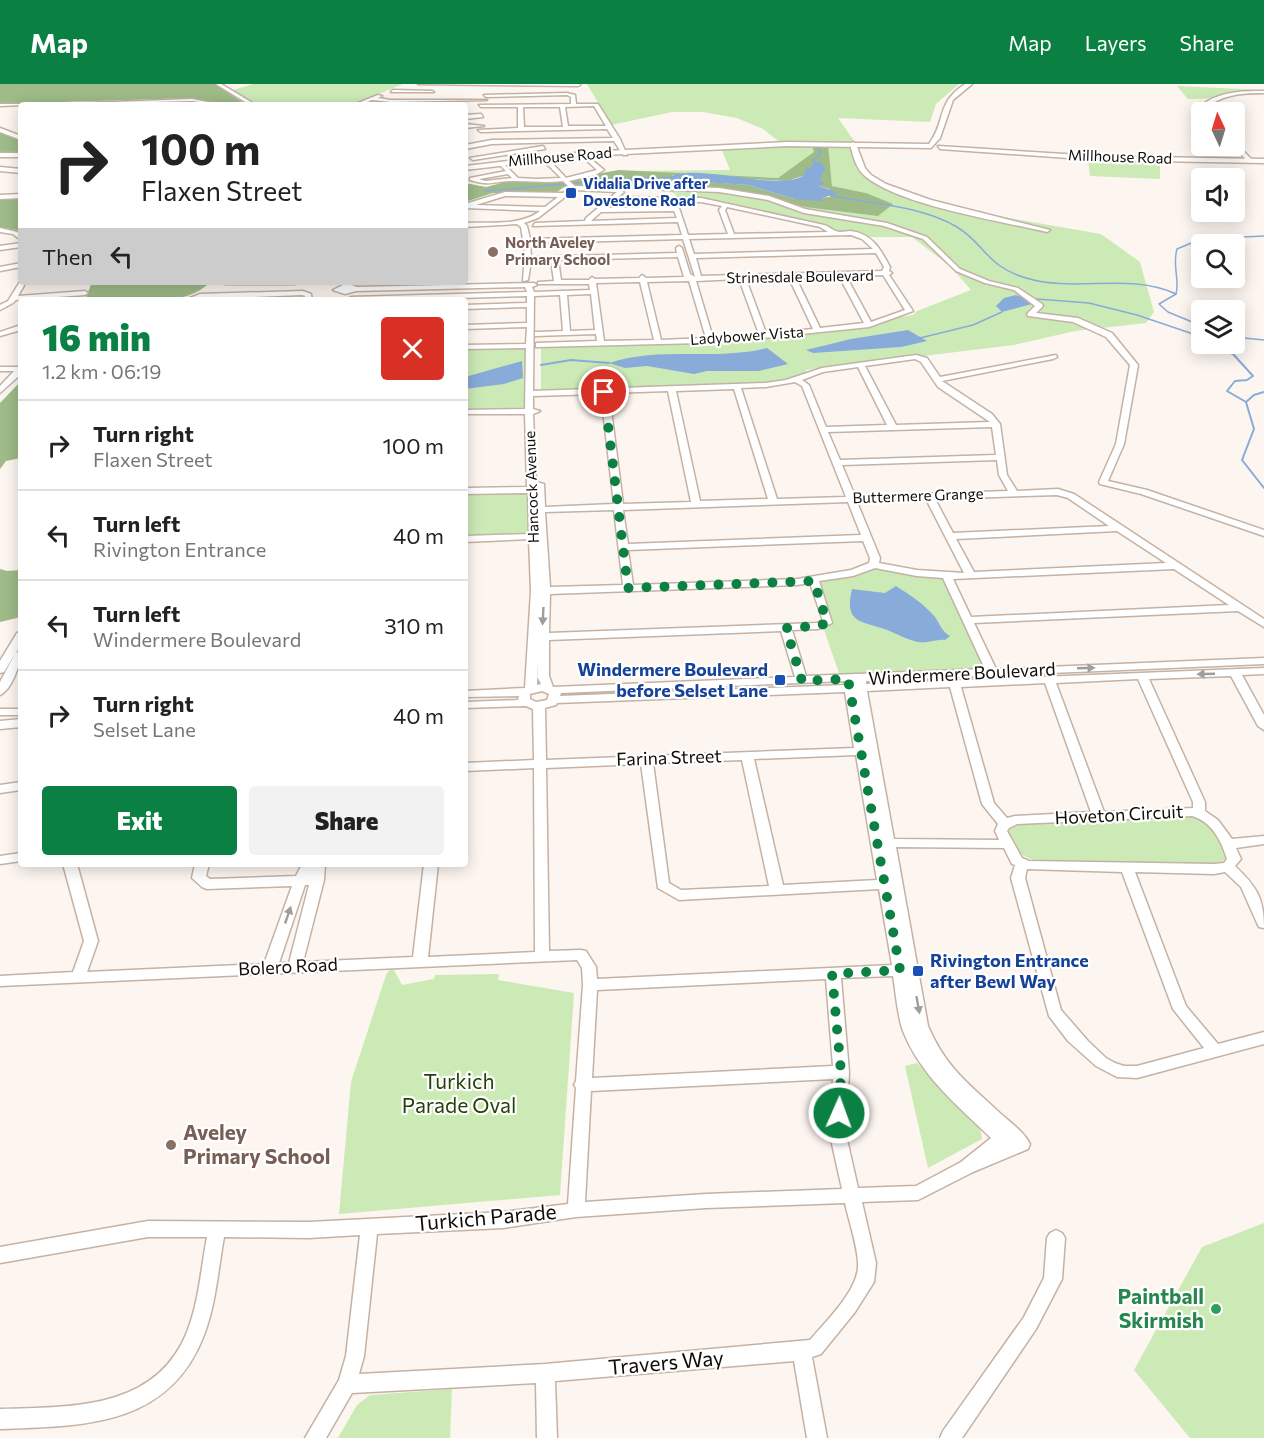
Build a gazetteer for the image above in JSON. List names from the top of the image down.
{
  "streets": {
    "main road": ["Millhouse Road"],
    "street": [
      "Strinesdale Boulevard",
      "Ladybower Vista",
      "Hancock Avenue",
      "Buttermere Grange",
      "Windermere Boulevard",
      "Farina Street",
      "Hoveton Circuit",
      "Bolero Road",
      "Turkich Parade",
      "Travers Way"
    ]
  },
  "crossings": [
    ["Strinesdale Boulevard", "Ladybower Vista"],
    ["Strinesdale Boulevard", "Hancock Avenue"],
    ["Ladybower Vista", "Hancock Avenue"],
    ["Hancock Avenue", "Buttermere Grange"],
    ["Hancock Avenue", "Windermere Boulevard"],
    ["Hancock Avenue", "Farina Street"],
    ["Hancock Avenue", "Bolero Road"],
    ["Turkich Parade", "Travers Way"]
  ],
  "parks": ["Turkich Parade Oval"],
  "places": {
    "transit": ["Vidalia Drive after Dovestone Road", "Windermere Boulevard before Selset Lane", "Rivington Entrance after Bewl Way"],
    "other": ["North Aveley Primary School", "Aveley Primary School", "Paintball Skirmish"]
  },
  "north": "top",
  "page": {
    "header": "Map",
    "nav": ["Map", "Layers", "Share"],
    "turn": ["100 m", "Flaxen Street"],
    "then": "Then",
    "heading": ["16 min", "1.2 km · 06:19"],
    "list": [
      {
        "name": "Turn right",
        "note": "Flaxen Street",
        "value": "100 m"
      },
      {
        "name": "Turn left",
        "note": "Rivington Entrance",
        "value": "40 m"
      },
      {
        "name": "Turn left",
        "note": "Windermere Boulevard",
        "value": "310 m"
      },
      {
        "name": "Turn right",
        "note": "Selset Lane",
        "value": "40 m"
      }
    ],
    "buttons": ["Exit", "Share"]
  }
}
